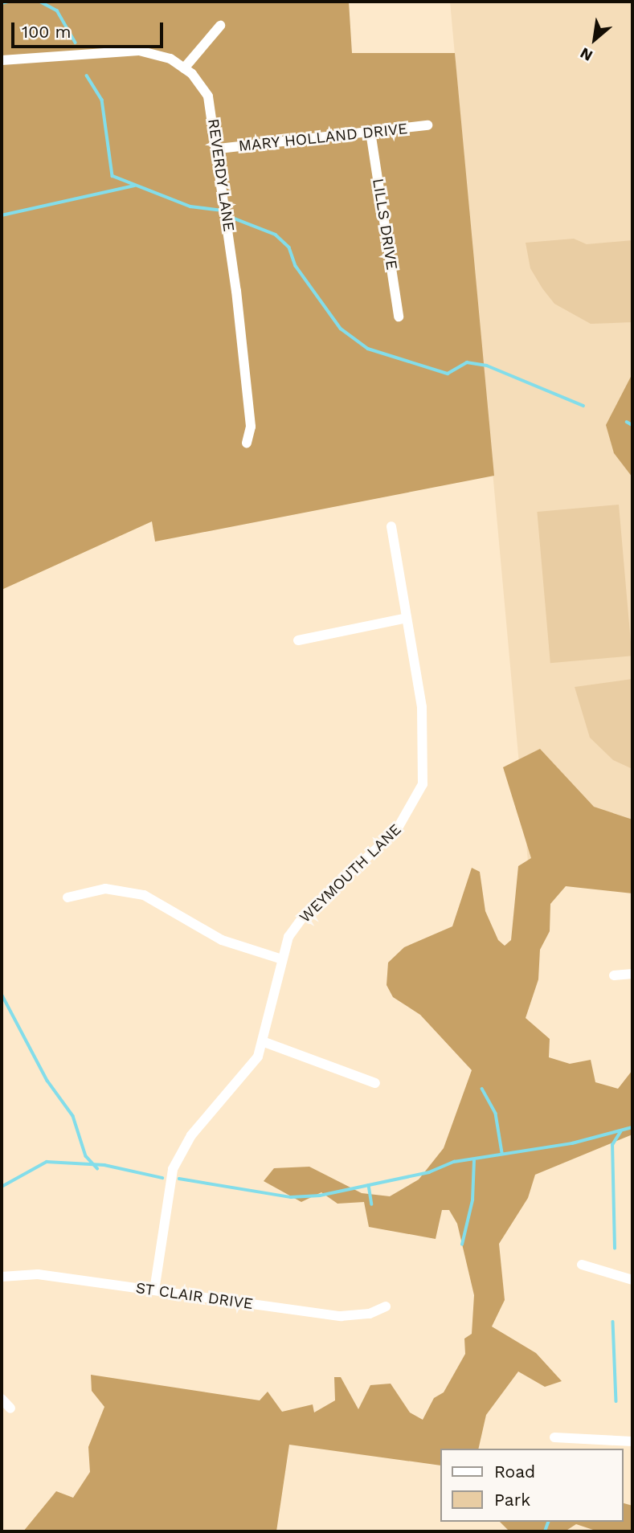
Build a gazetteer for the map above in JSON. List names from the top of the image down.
{
  "streets": {
    "street": [
      "MARY HOLLAND DRIVE",
      "REVERDY LANE",
      "LILLS DRIVE",
      "WEYMOUTH LANE",
      "ST CLAIR DRIVE"
    ]
  },
  "crossings": [
    ["MARY HOLLAND DRIVE", "REVERDY LANE"],
    ["MARY HOLLAND DRIVE", "LILLS DRIVE"],
    ["WEYMOUTH LANE", "ST CLAIR DRIVE"]
  ],
  "legend": ["Road", "Park"],
  "scale_bar": "100 m",
  "north": "bottom left"
}
